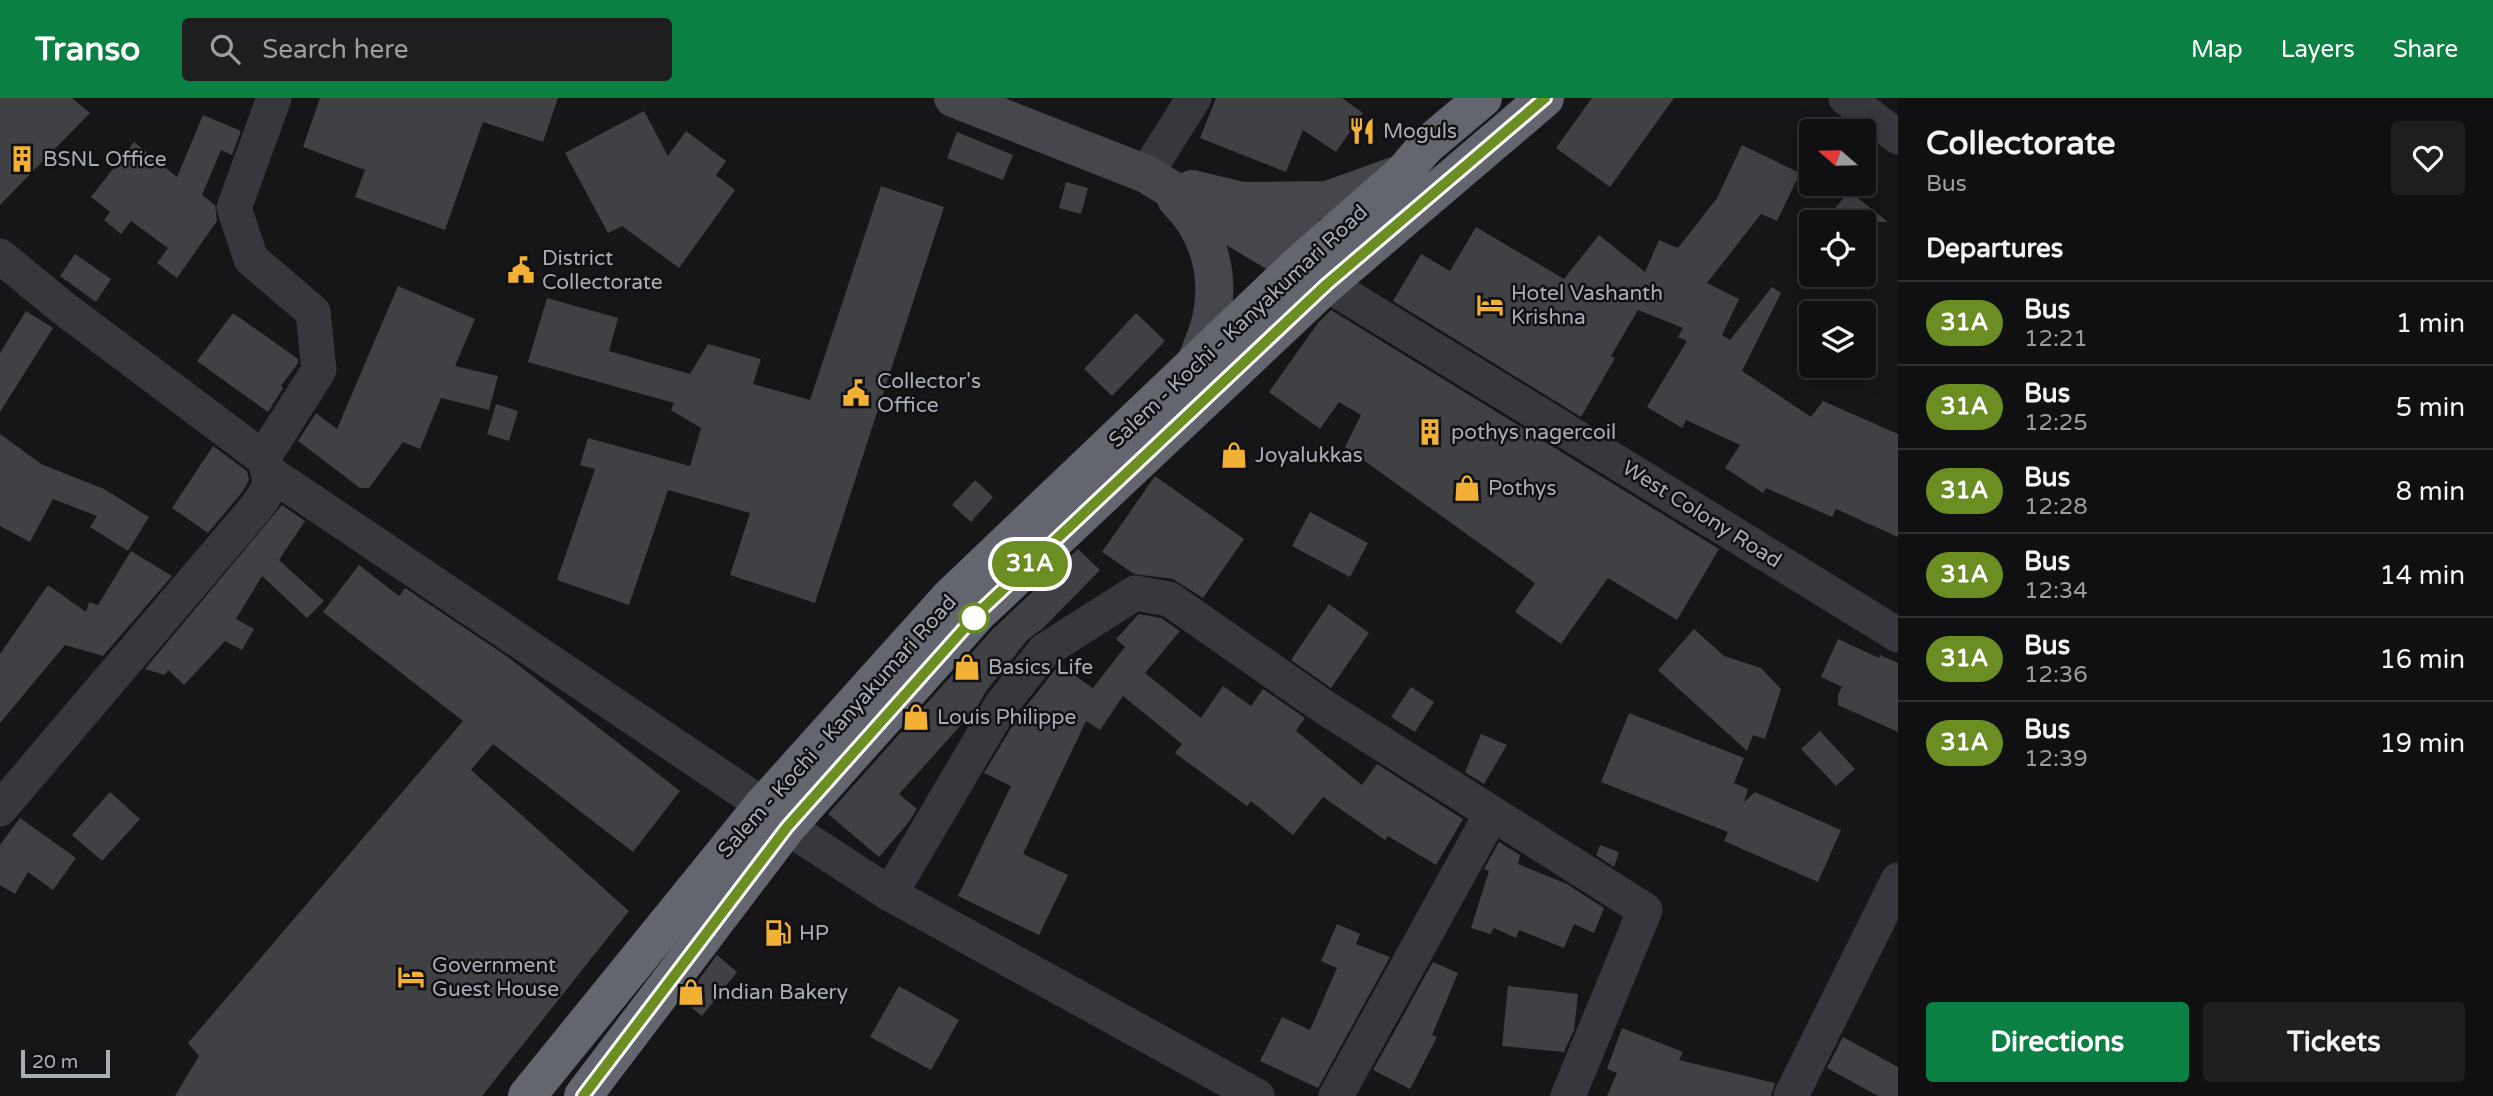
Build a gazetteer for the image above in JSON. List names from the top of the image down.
{
  "streets": {
    "highway": ["Salem - Kochi - Kanyakumari Road"],
    "street": ["West Colony Road"]
  },
  "crossings": [
    ["Salem - Kochi - Kanyakumari Road", "West Colony Road"]
  ],
  "places": {
    "restaurant": ["Moguls"],
    "building": ["BSNL Office", "pothys nagercoil"],
    "public building": ["District Collectorate", "Collector's Office"],
    "hotel": ["Hotel Vashanth Krishna", "Government Guest House"],
    "shop": [
      "Joyalukkas",
      "Pothys",
      "Basics Life",
      "Louis Philippe",
      "Indian Bakery"
    ],
    "fuel station": ["HP"]
  },
  "lines": ["bus line 31A"],
  "scale_bar": "20 m",
  "north": "left",
  "page": {
    "header": "Transo",
    "search": "Search here",
    "nav": ["Map", "Layers", "Share"],
    "on_map": "31A",
    "heading": [
      ["Collectorate", "Bus"],
      "Departures"
    ],
    "list": [
      {
        "mark": "31A",
        "name": "Bus",
        "note": "12:21",
        "value": "1 min"
      },
      {
        "mark": "31A",
        "name": "Bus",
        "note": "12:25",
        "value": "5 min"
      },
      {
        "mark": "31A",
        "name": "Bus",
        "note": "12:28",
        "value": "8 min"
      },
      {
        "mark": "31A",
        "name": "Bus",
        "note": "12:34",
        "value": "14 min"
      },
      {
        "mark": "31A",
        "name": "Bus",
        "note": "12:36",
        "value": "16 min"
      },
      {
        "mark": "31A",
        "name": "Bus",
        "note": "12:39",
        "value": "19 min"
      }
    ],
    "buttons": ["Directions", "Tickets"],
    "scale": "20 m"
  }
}
